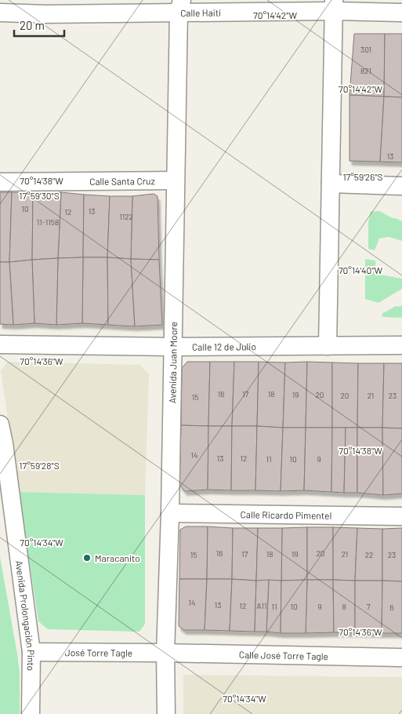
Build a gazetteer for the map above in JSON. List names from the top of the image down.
{
  "streets": {
    "street": [
      "Calle Haití",
      "Calle Santa Cruz",
      "Calle 12 de Julio",
      "Avenida Juan Moore",
      "Calle Ricardo Pimentel",
      "Avenida Prolongación Pinto",
      "José Torre Tagle",
      "Calle José Torre Tagle"
    ]
  },
  "crossings": [
    ["Calle Haití", "Avenida Juan Moore"],
    ["Calle Santa Cruz", "Avenida Juan Moore"],
    ["Calle 12 de Julio", "Avenida Juan Moore"],
    ["Avenida Juan Moore", "Calle Ricardo Pimentel"],
    ["Avenida Juan Moore", "José Torre Tagle"],
    ["Avenida Juan Moore", "Calle José Torre Tagle"],
    ["Avenida Prolongación Pinto", "José Torre Tagle"],
    ["José Torre Tagle", "Calle José Torre Tagle"]
  ],
  "places": ["Maracanito"],
  "house_numbers": [
    "301",
    "821",
    "13",
    "10",
    "13",
    "12",
    "1122",
    "11-1158",
    "16",
    "17",
    "18",
    "19",
    "20",
    "20",
    "21",
    "23",
    "15",
    "14",
    "13",
    "12",
    "11",
    "10",
    "9",
    "16",
    "20",
    "17",
    "18",
    "19",
    "21",
    "15",
    "22",
    "23",
    "14",
    "13",
    "12",
    "A11",
    "11",
    "10",
    "9",
    "8",
    "7",
    "6"
  ],
  "scale_bar": "20 m",
  "coordinates": [
    "70°14'42\"W",
    "17°59'26\"S",
    "70°14'38\"W",
    "17°59'30\"S",
    "70°14'40\"W",
    "70°14'36\"W",
    "17°59'28\"S",
    "70°14'34\"W"
  ]
}
